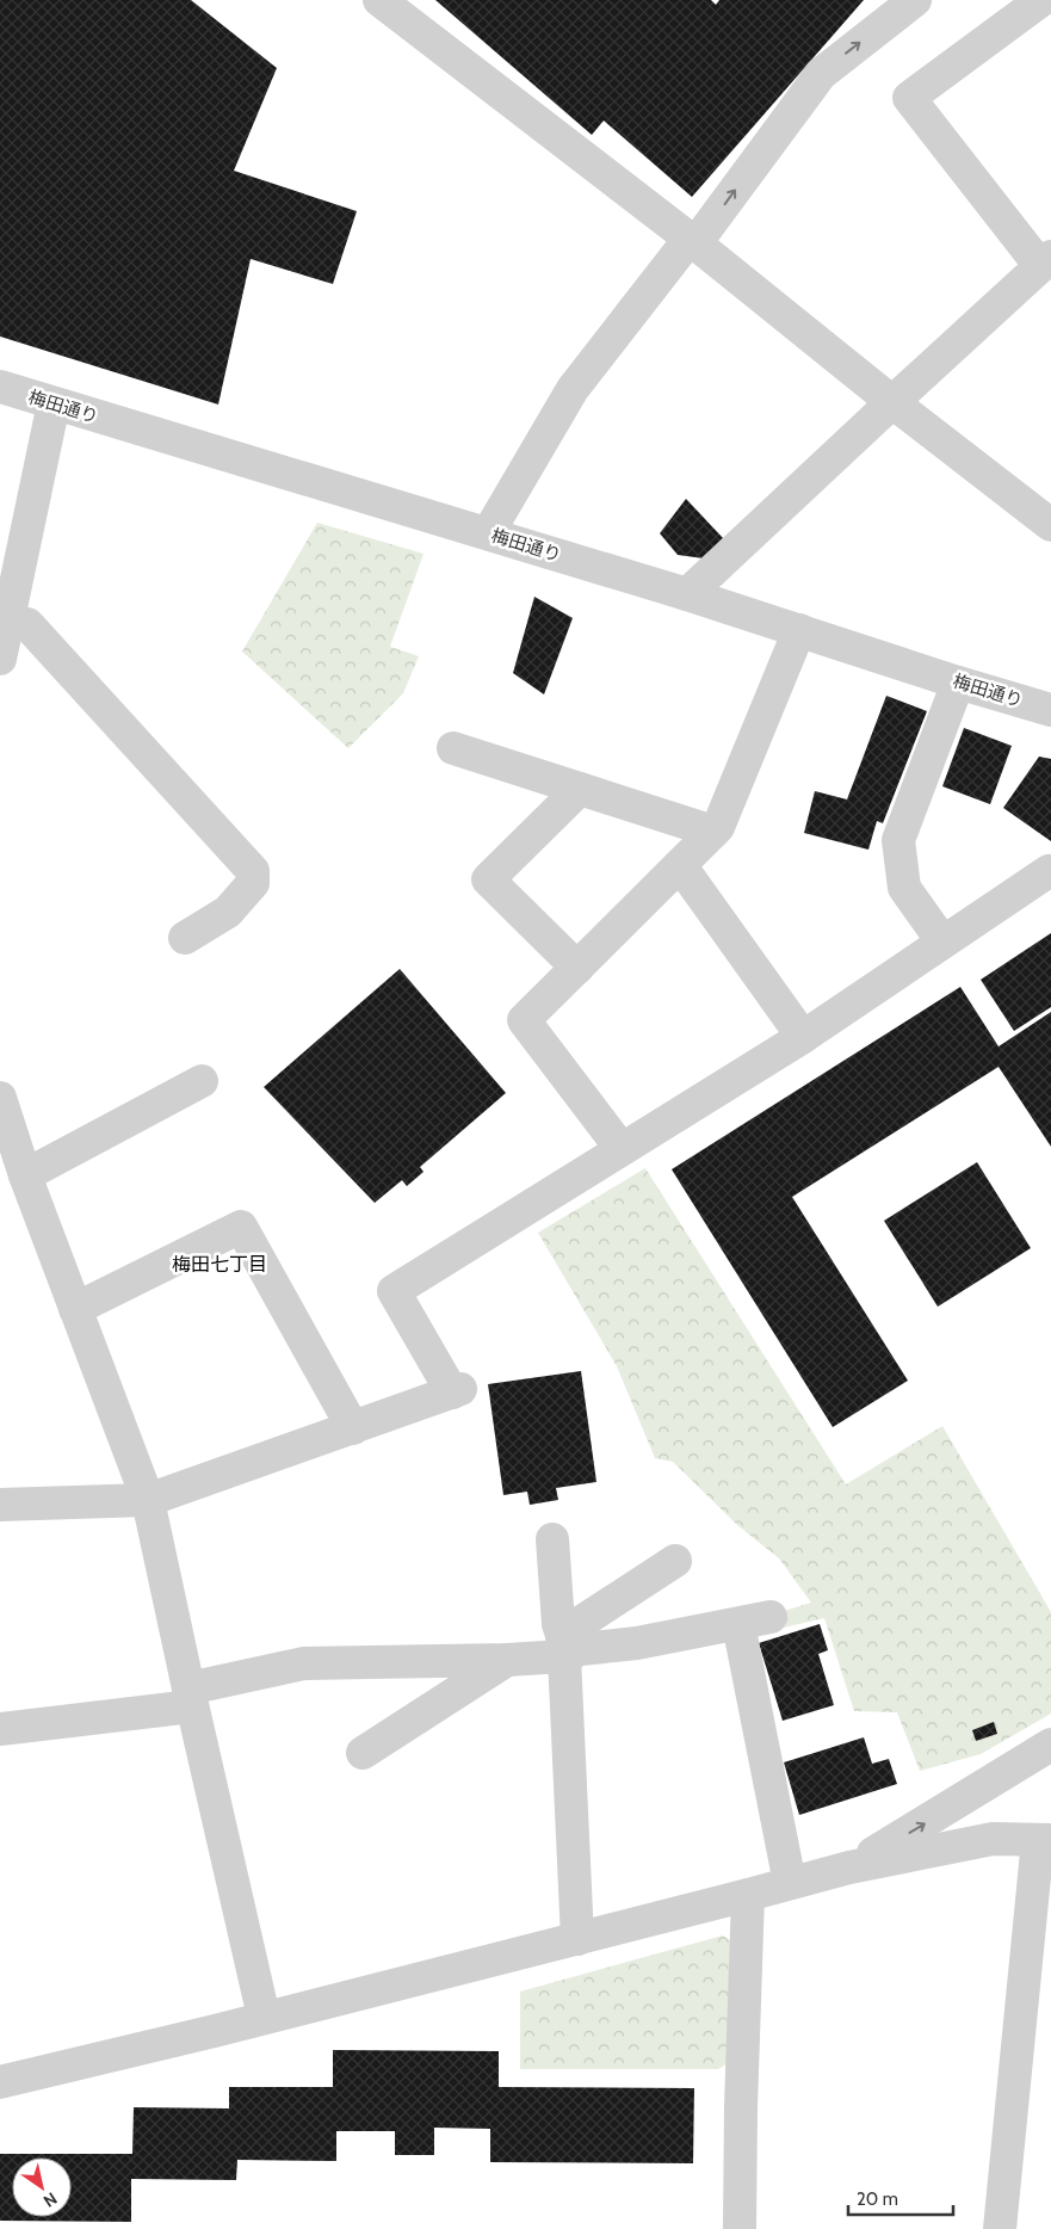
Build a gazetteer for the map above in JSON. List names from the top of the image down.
{
  "streets": {
    "street": ["梅田通り"]
  },
  "districts": ["梅田七丁目"],
  "scale_bar": "20 m",
  "north": "bottom right"
}
